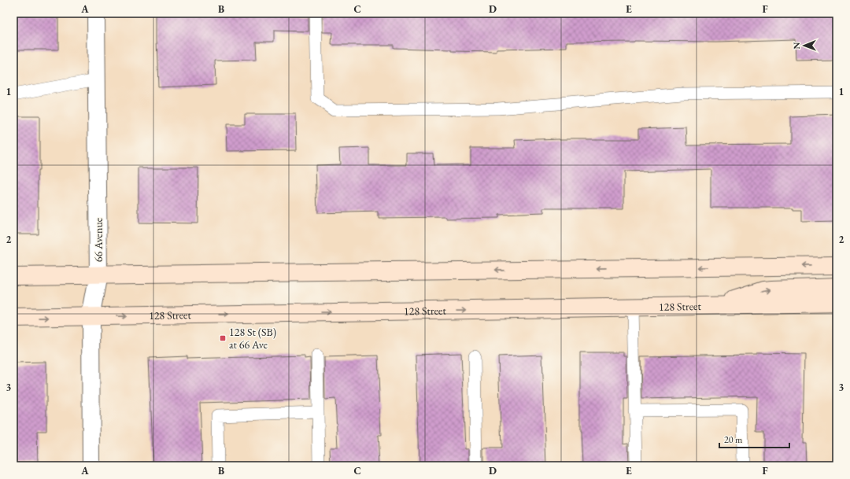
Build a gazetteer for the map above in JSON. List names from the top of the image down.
{
  "streets": {
    "main road": ["128 Street"],
    "street": ["66 Avenue"]
  },
  "crossings": [
    ["66 Avenue", "128 Street"]
  ],
  "places": {
    "transit": ["128 St (SB) at 66 Ave"]
  },
  "scale_bar": "20 m",
  "north": "left",
  "grid": {
    "columns": [
      "A",
      "B",
      "C",
      "D",
      "E",
      "F"
    ],
    "rows": ["1", "2", "3"]
  }
}
